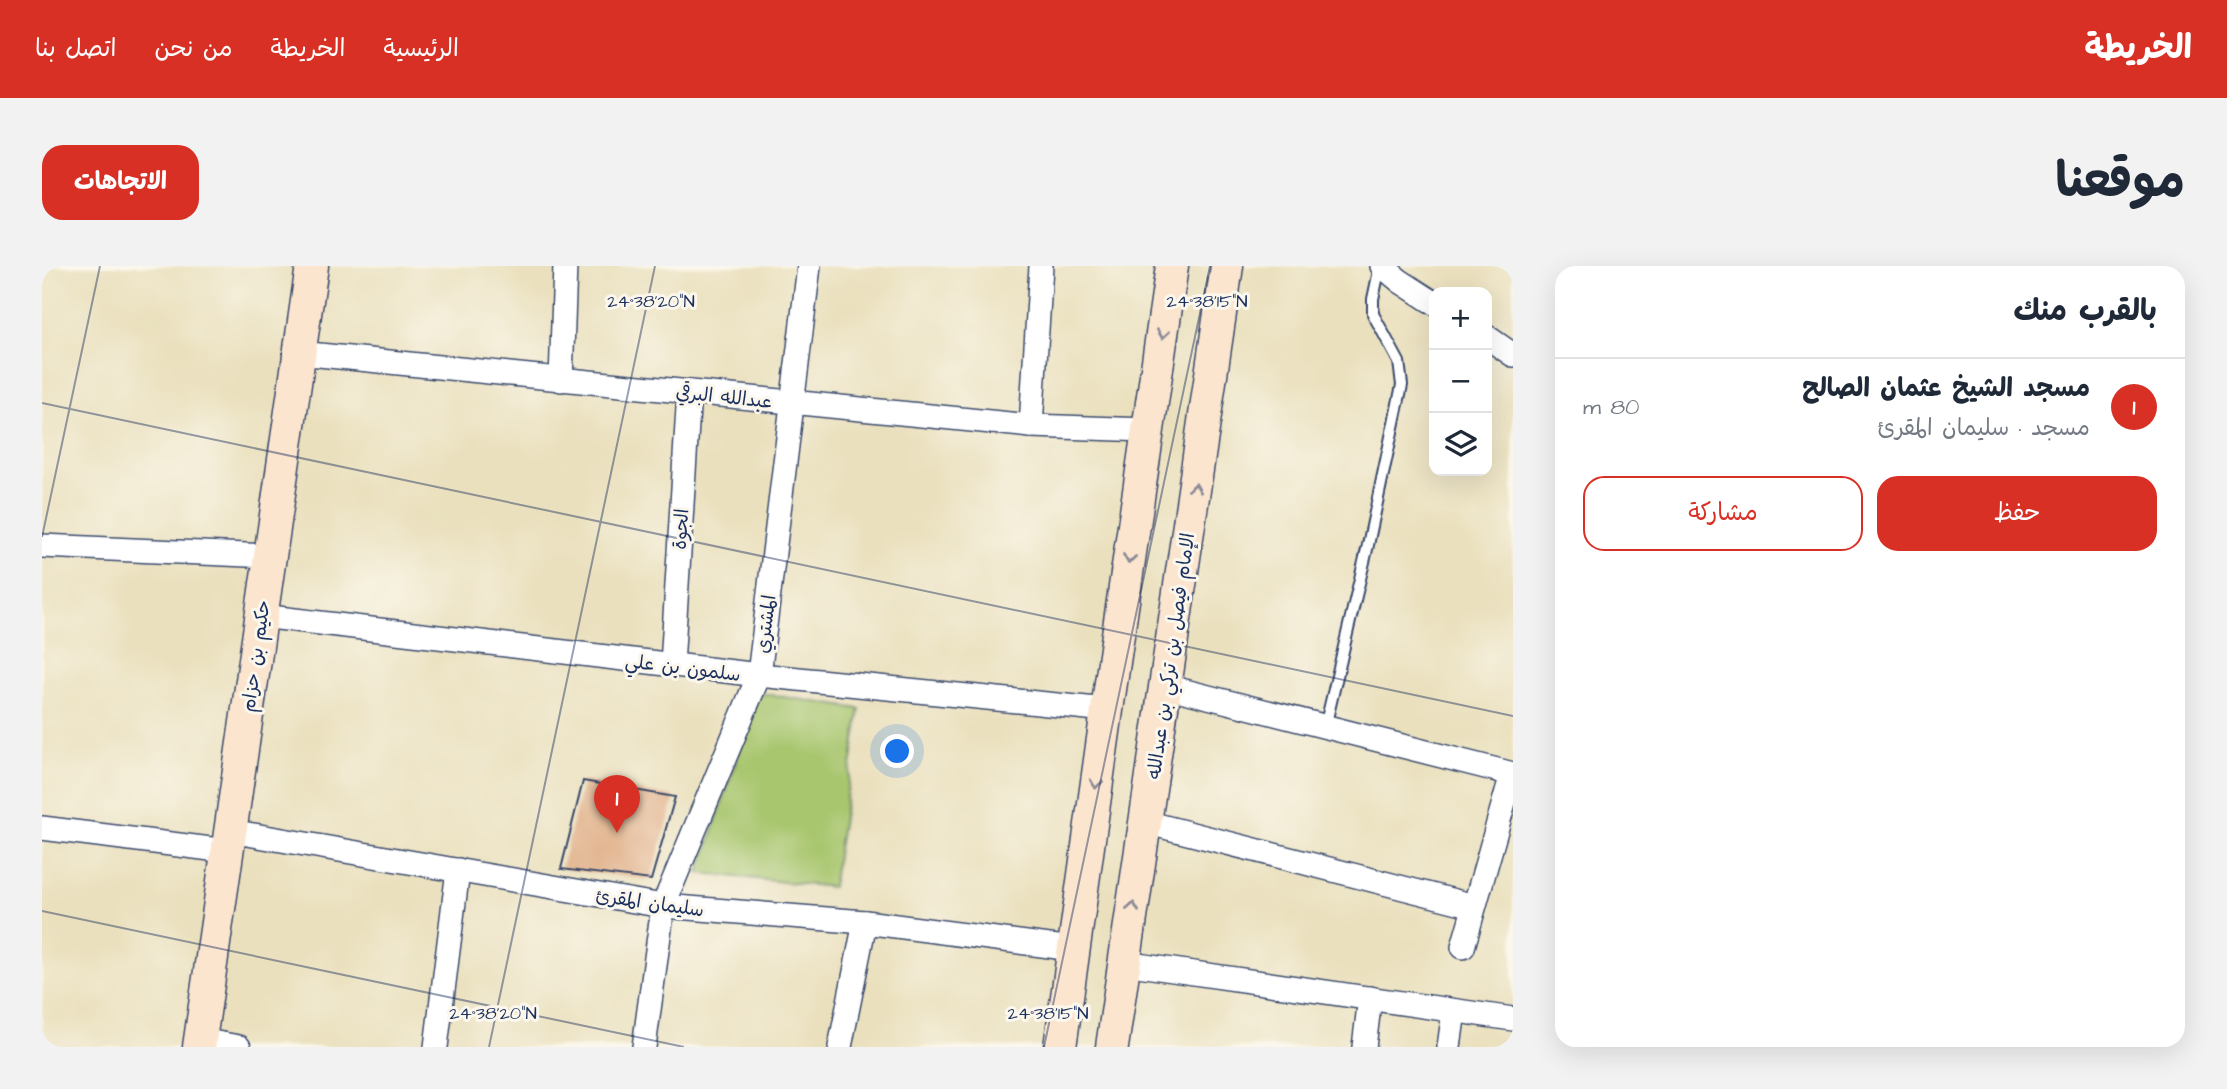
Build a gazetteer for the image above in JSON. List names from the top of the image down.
{
  "streets": {
    "main road": ["حكيم بن حزام", "الإمام فيصل بن تركي بن عبدالله"],
    "street": [
      "عبدالله البرقي",
      "الجوة",
      "المشتري",
      "سلمون بن علي",
      "سليمان المقرئ"
    ]
  },
  "crossings": [
    ["عبدالله البرقي", "الجوة"],
    ["عبدالله البرقي", "المشتري"],
    ["عبدالله البرقي", "حكيم بن حزام"],
    ["الجوة", "سلمون بن علي"],
    ["المشتري", "سلمون بن علي"],
    ["المشتري", "سليمان المقرئ"],
    ["حكيم بن حزام", "سلمون بن علي"],
    ["حكيم بن حزام", "سليمان المقرئ"]
  ],
  "page": {
    "header": "الخريطة",
    "nav": [
      "الرئيسية",
      "الخريطة",
      "من نحن",
      "اتصل بنا"
    ],
    "title": "موقعنا",
    "buttons": [
      "الاتجاهات",
      ["حفظ", "مشاركة"]
    ],
    "heading": "بالقرب منك",
    "map_buttons": ["+", "−"],
    "list": [
      {
        "mark": "1",
        "name": "مسجد الشيخ عثمان الصالح",
        "note": "مسجد · سليمان المقرئ",
        "value": "80 m"
      }
    ],
    "pins": "1"
  },
  "coordinates": ["24°38'20\"N", "24°38'15\"N"]
}
